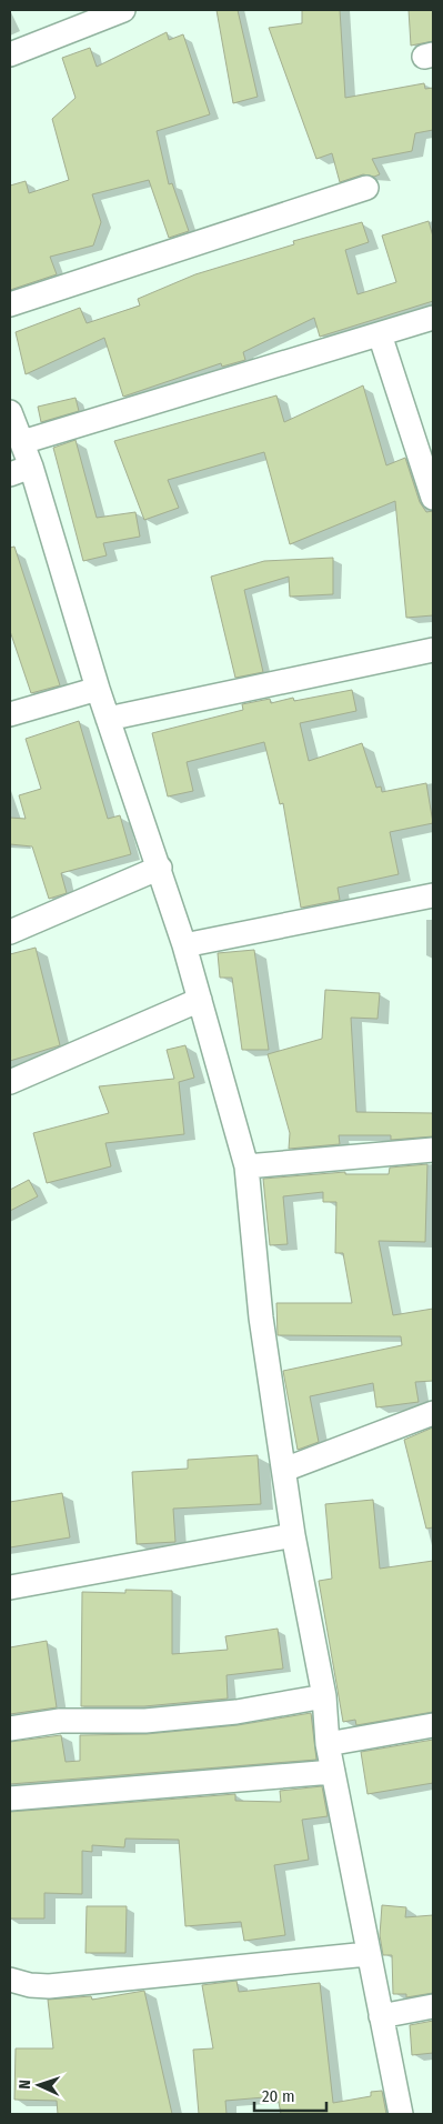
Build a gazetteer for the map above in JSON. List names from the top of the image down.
{
  "scale_bar": "20 m",
  "north": "left"
}
